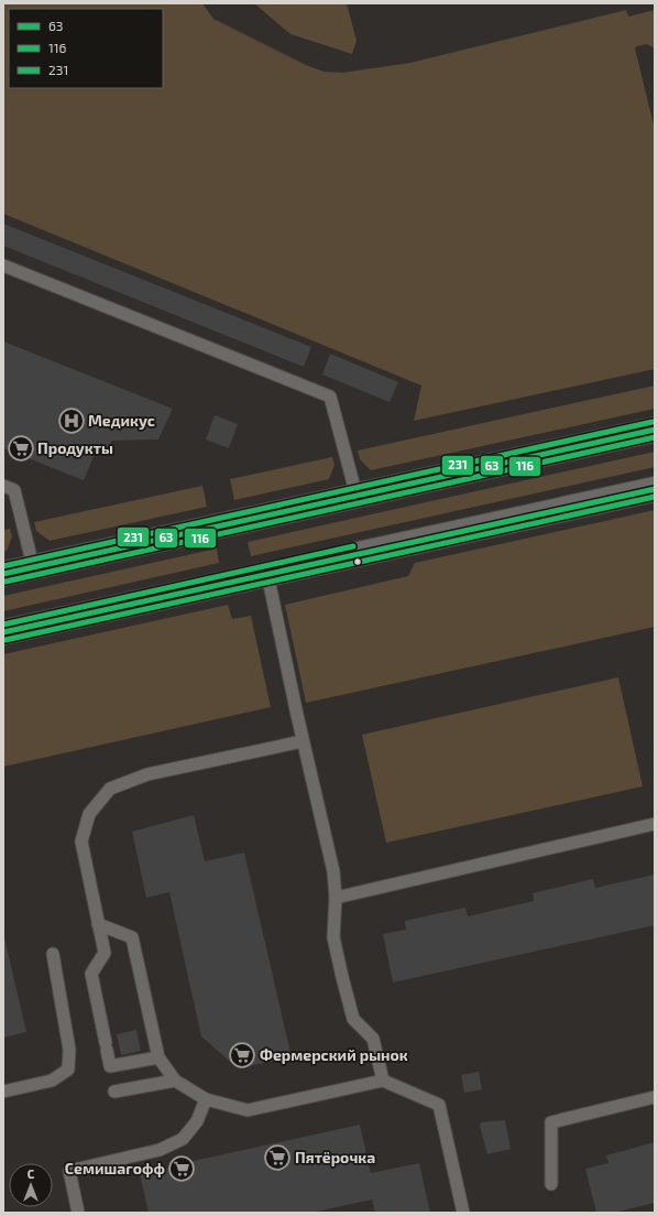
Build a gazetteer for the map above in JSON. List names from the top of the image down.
{
  "places": {
    "hospital": ["Медикус"],
    "supermarket": [
      "Продукты",
      "Фермерский рынок",
      "Пятёрочка",
      "Семишагофф"
    ]
  },
  "lines": ["transit line 231", "transit line 63", "transit line 116"],
  "legend": ["63", "116", "231"],
  "north": "top"
}
